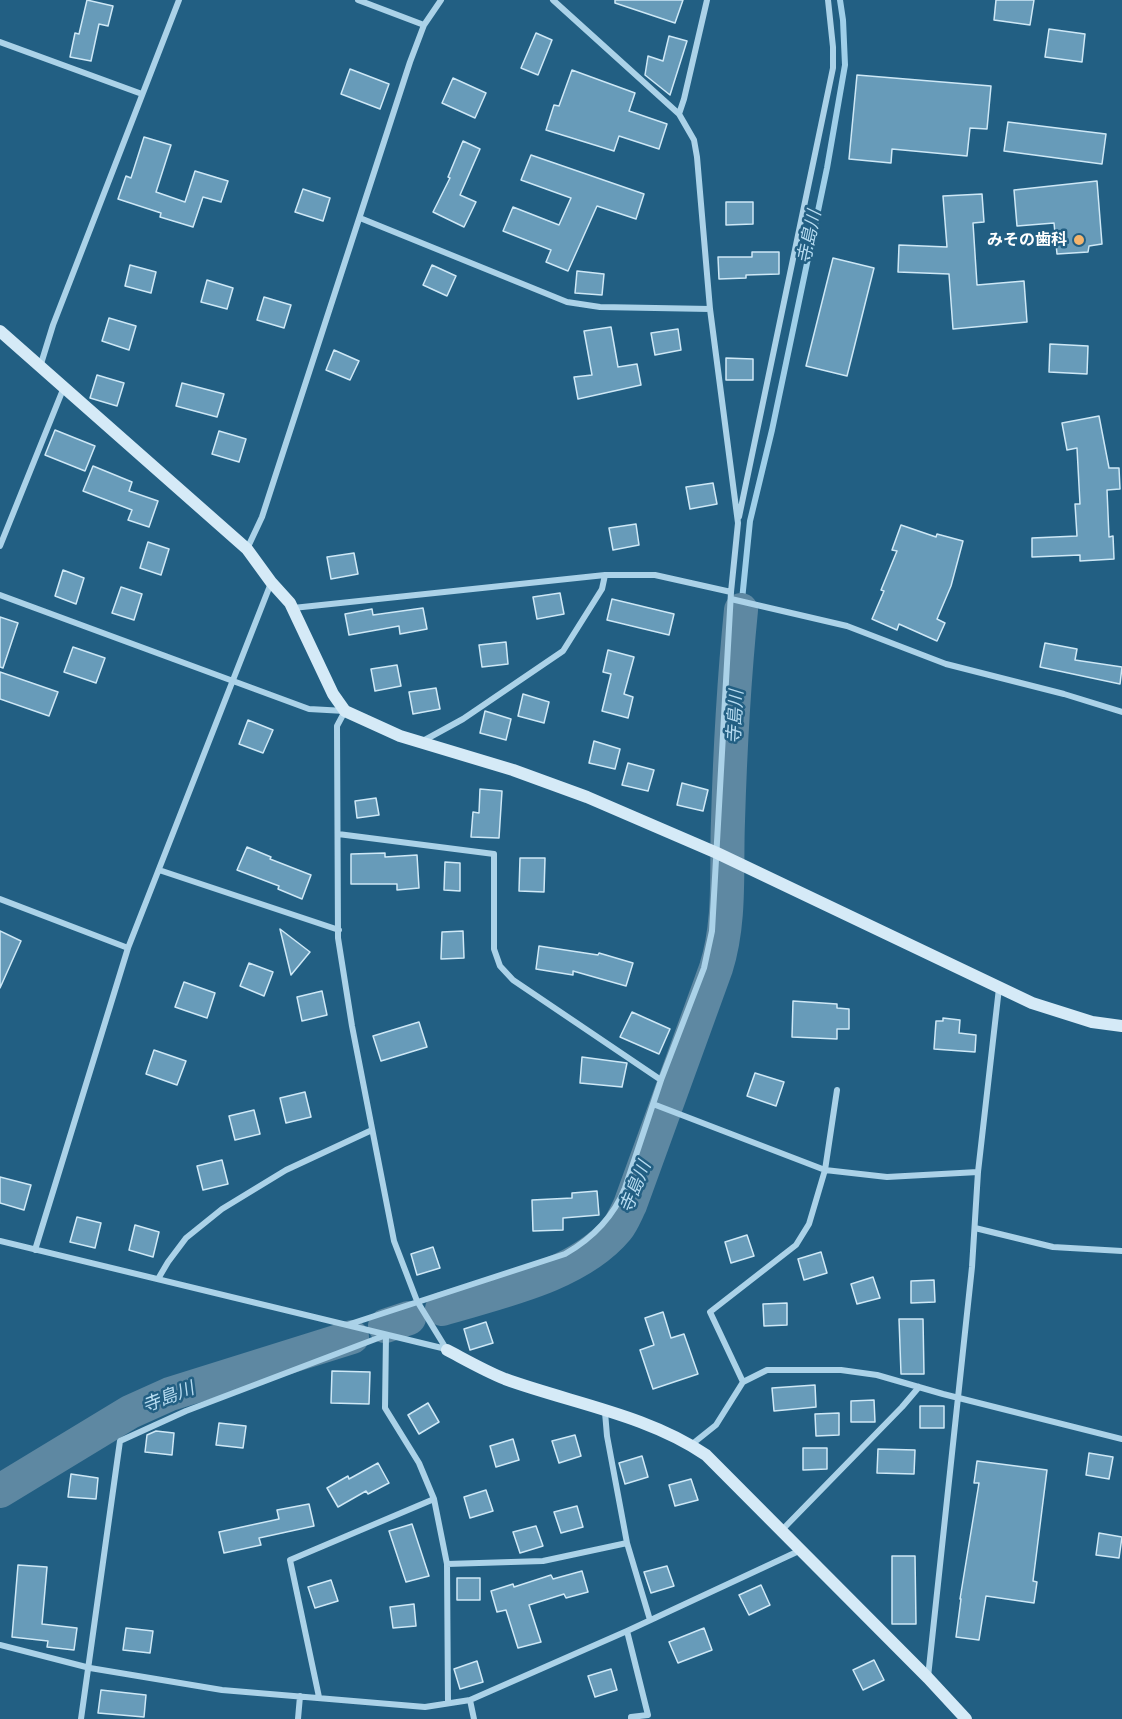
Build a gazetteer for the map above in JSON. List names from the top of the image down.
{
  "water": ["寺島川"],
  "places": ["みその歯科"]
}
